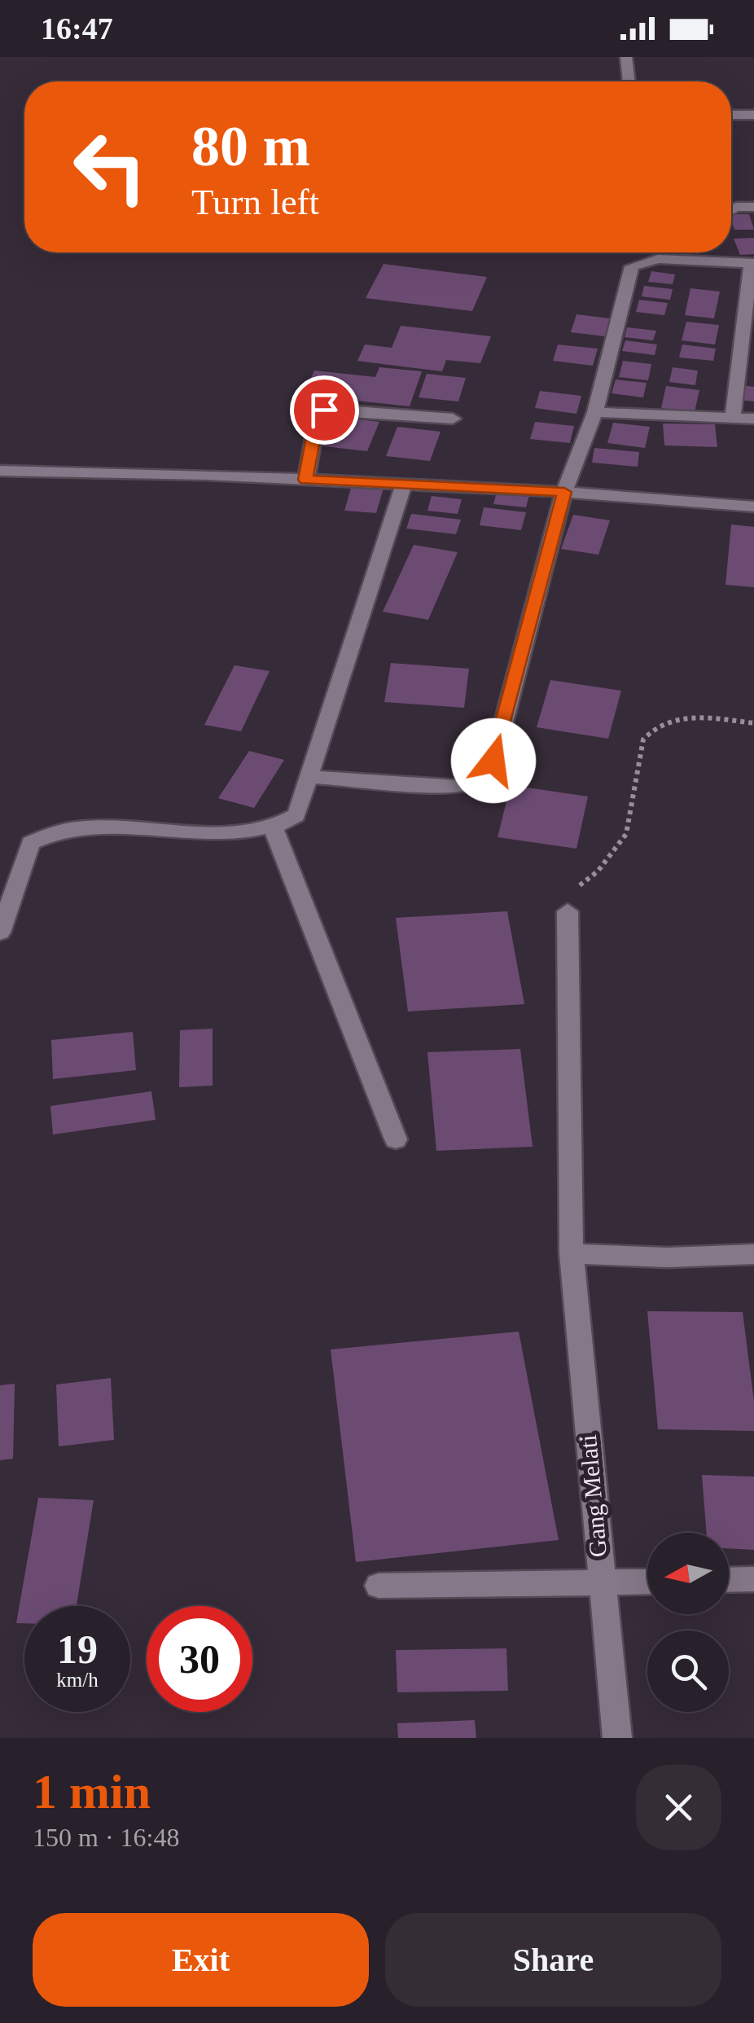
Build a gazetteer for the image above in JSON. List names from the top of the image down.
{
  "streets": {
    "street": ["Gang Melati"]
  },
  "north": "left",
  "page": {
    "status": "16:47",
    "turn": ["80 m", "Turn left"],
    "speed": "19 km/h",
    "limit": "30",
    "heading": ["1 min", "150 m · 16:48"],
    "buttons": ["Exit", "Share"]
  }
}
